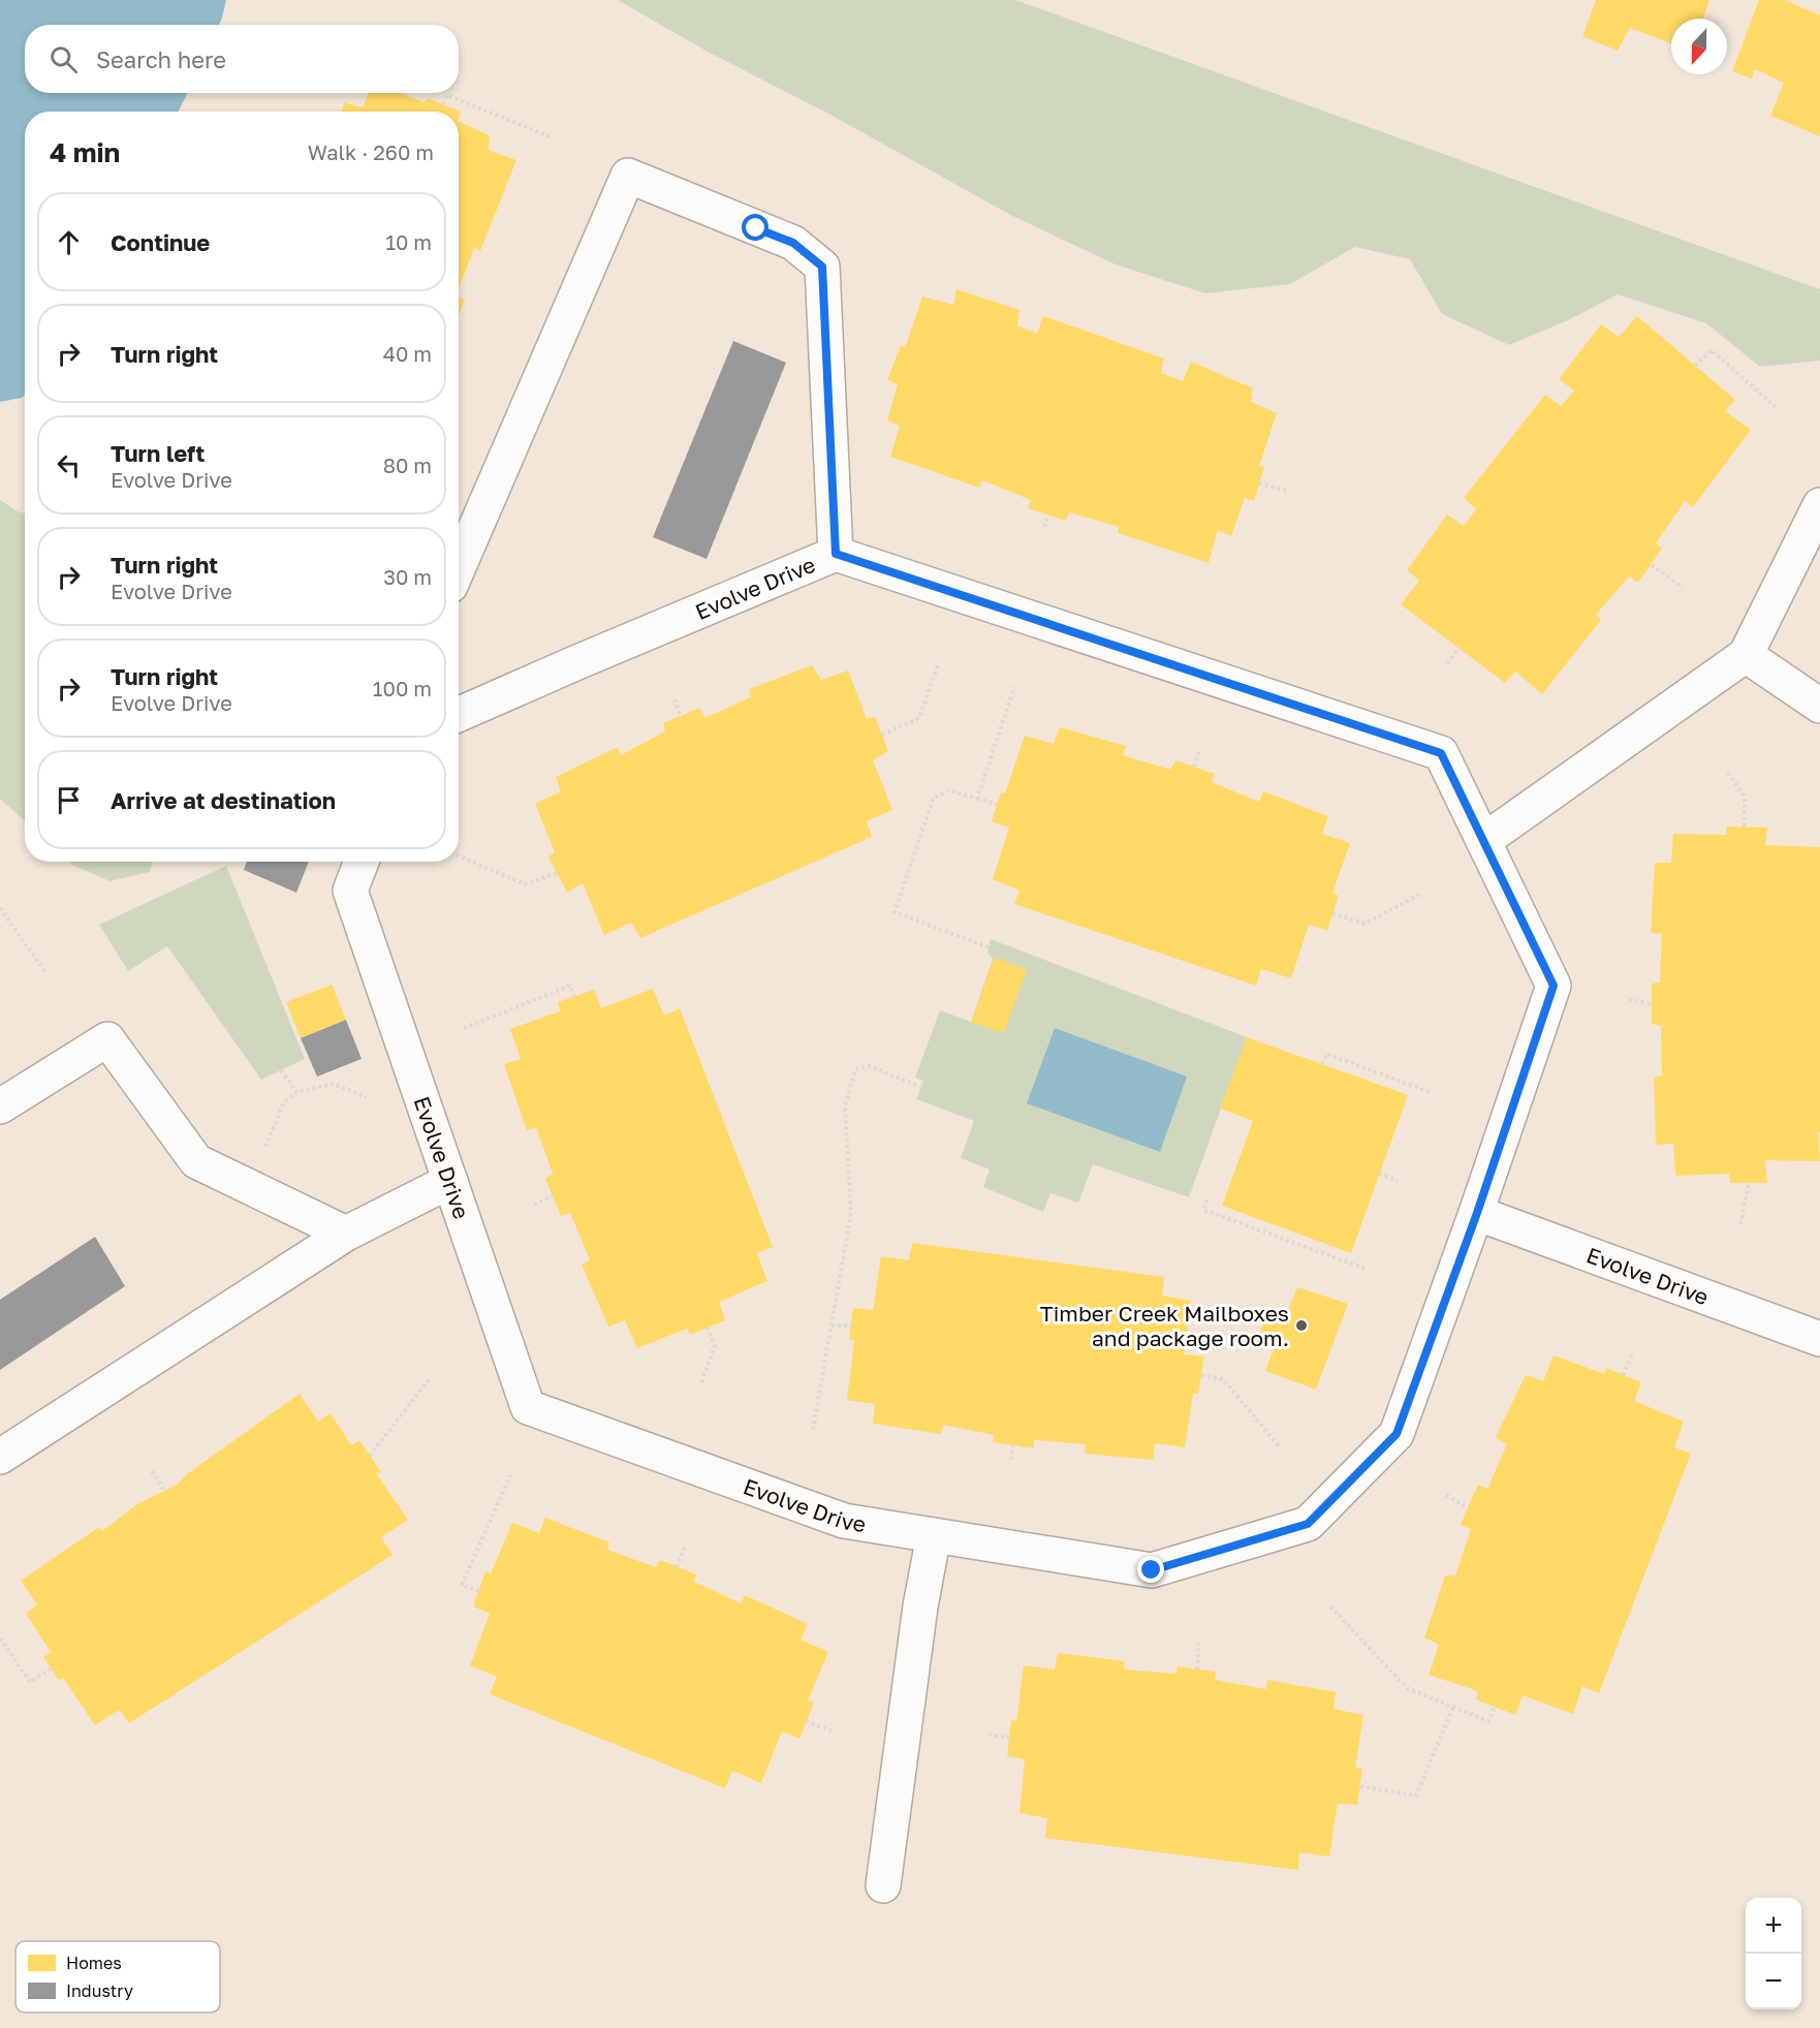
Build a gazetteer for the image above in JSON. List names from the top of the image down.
{
  "streets": {
    "street": ["Evolve Drive"]
  },
  "places": ["Timber Creek Mailboxes and package room."],
  "legend": ["Homes", "Industry"],
  "north": "bottom",
  "page": {
    "search": "Search here",
    "heading": ["4 min", "Walk · 260 m"],
    "list": [
      ["Continue", "10 m"],
      ["Turn right", "40 m"],
      ["Turn left", "Evolve Drive", "80 m"],
      ["Turn right", "Evolve Drive", "30 m"],
      ["Turn right", "Evolve Drive", "100 m"],
      "Arrive at destination"
    ],
    "map_buttons": ["+", "−"]
  }
}
